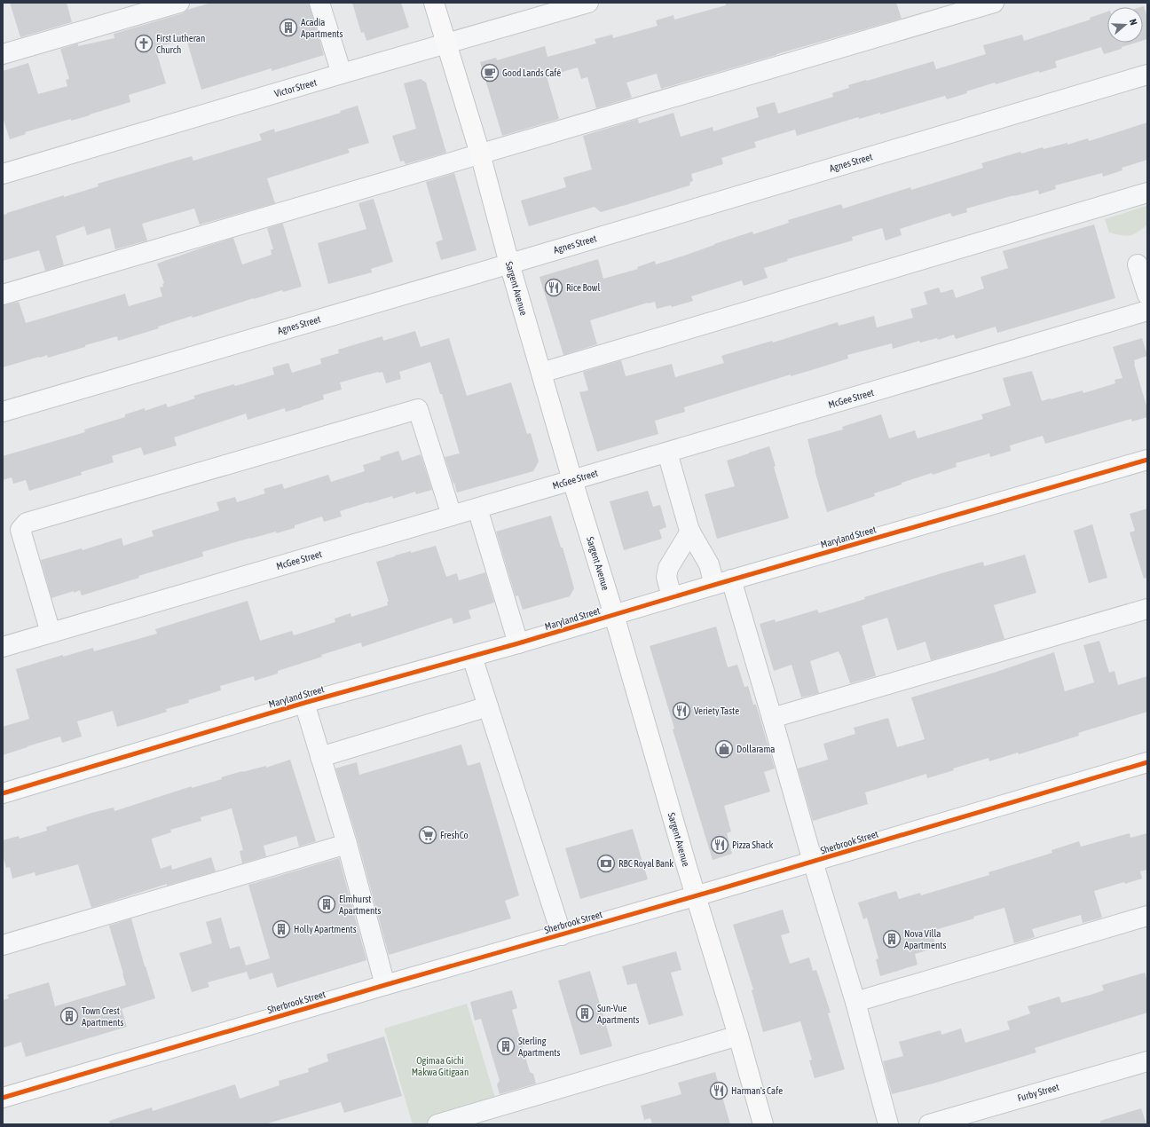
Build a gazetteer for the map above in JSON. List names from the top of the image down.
{
  "streets": {
    "main road": ["Sargent Avenue", "Maryland Street", "Sherbrook Street"],
    "street": [
      "Victor Street",
      "Agnes Street",
      "McGee Street",
      "Furby Street"
    ]
  },
  "crossings": [
    ["Victor Street", "Sargent Avenue"],
    ["Agnes Street", "Sargent Avenue"],
    ["Sargent Avenue", "McGee Street"],
    ["Sargent Avenue", "Maryland Street"],
    ["Sargent Avenue", "Sherbrook Street"]
  ],
  "parks": ["Ogimaa Gichi Makwa Gitigaan"],
  "places": {
    "building": [
      "Acadia Apartments",
      "Elmhurst Apartments",
      "Holly Apartments",
      "Nova Villa Apartments",
      "Sun-Vue Apartments",
      "Town Crest Apartments",
      "Sterling Apartments"
    ],
    "church": ["First Lutheran Church"],
    "cafe": ["Good Lands Café"],
    "restaurant": [
      "Rice Bowl",
      "Veriety Taste",
      "Pizza Shack",
      "Harman's Cafe"
    ],
    "shop": ["Dollarama"],
    "supermarket": ["FreshCo"],
    "bank": ["RBC Royal Bank"]
  },
  "north": "right"
}
